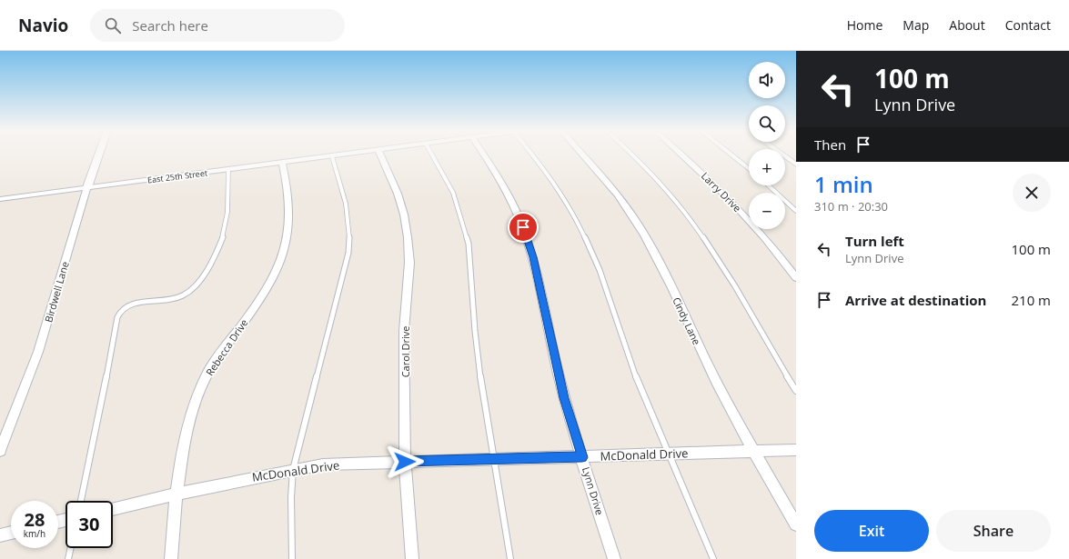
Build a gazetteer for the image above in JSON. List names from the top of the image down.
{
  "streets": {
    "street": [
      "East 25th Street",
      "Larry Drive",
      "Birdwell Lane",
      "Cindy Lane",
      "Rebecca Drive",
      "Carol Drive",
      "McDonald Drive",
      "Lynn Drive"
    ]
  },
  "crossings": [
    ["East 25th Street", "Birdwell Lane"],
    ["East 25th Street", "Rebecca Drive"],
    ["Cindy Lane", "McDonald Drive"],
    ["Rebecca Drive", "McDonald Drive"],
    ["Carol Drive", "McDonald Drive"],
    ["McDonald Drive", "Lynn Drive"]
  ],
  "page": {
    "header": "Navio",
    "search": "Search here",
    "nav": [
      "Home",
      "Map",
      "About",
      "Contact"
    ],
    "turn": ["100 m", "Lynn Drive"],
    "map_buttons": ["+", "−"],
    "then": "Then",
    "heading": ["1 min", "310 m · 20:30"],
    "list": [
      {
        "name": "Turn left",
        "note": "Lynn Drive",
        "value": "100 m"
      },
      {
        "name": "Arrive at destination",
        "value": "210 m"
      }
    ],
    "speed": "28 km/h",
    "limit": "30",
    "buttons": ["Exit", "Share"]
  }
}
